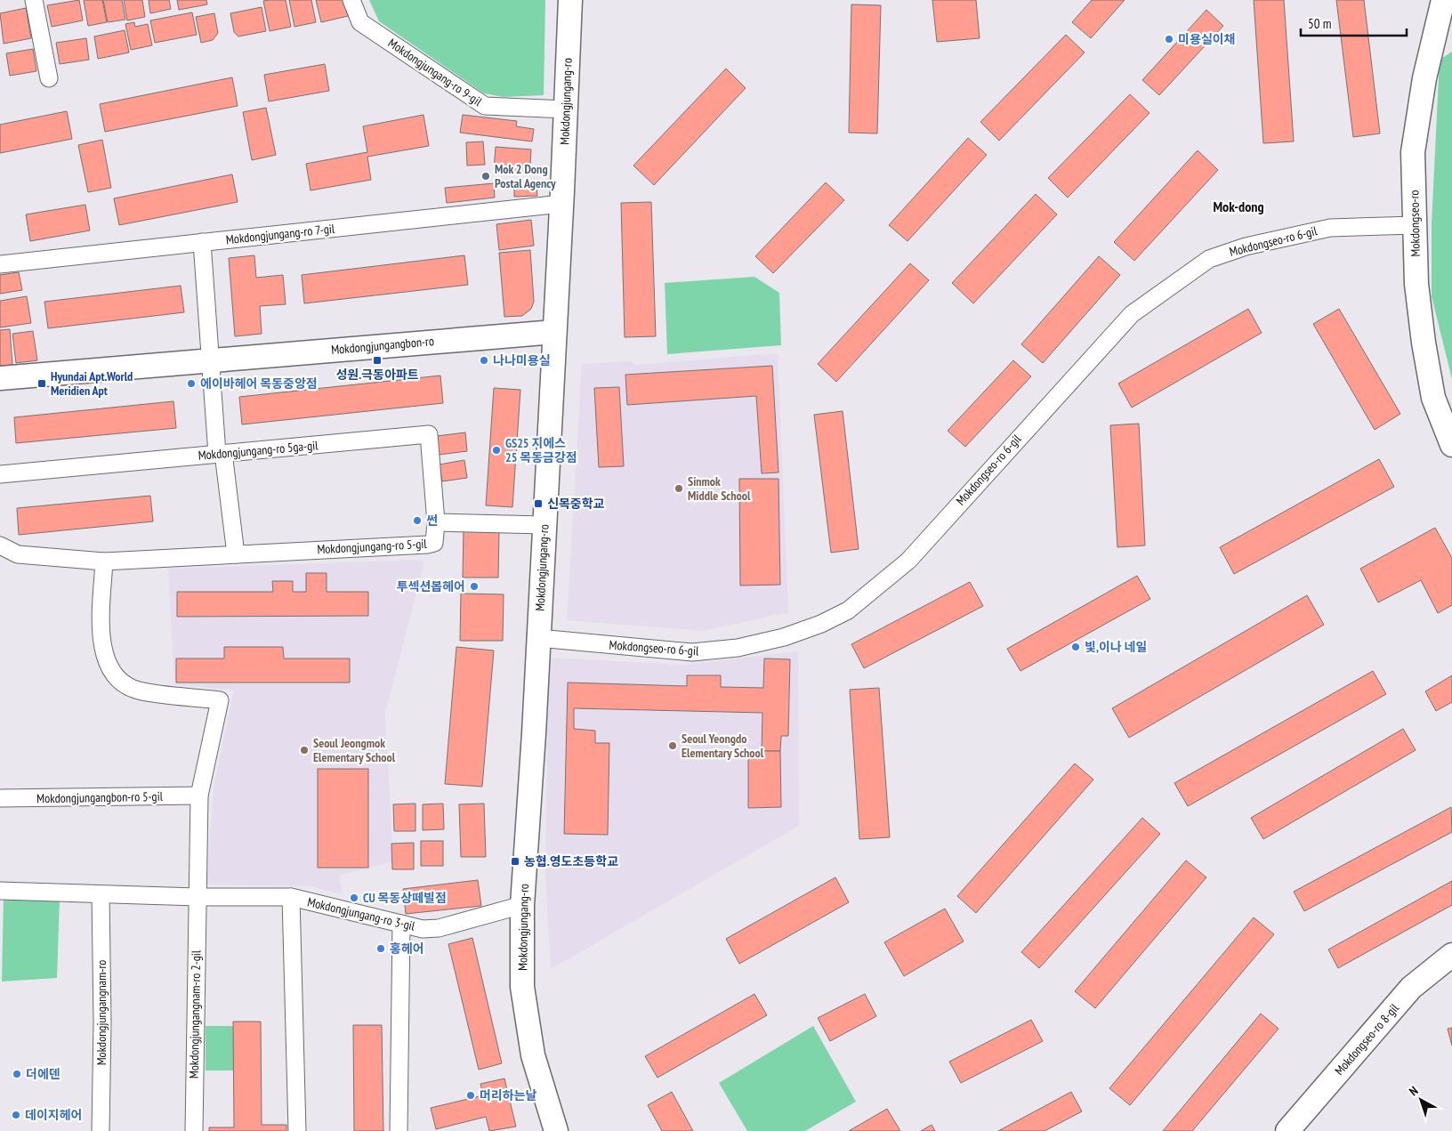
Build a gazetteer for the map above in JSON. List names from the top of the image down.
{
  "streets": {
    "main road": [
      "Mokdongjungang-ro",
      "Mokdongseo-ro",
      "Mokdongjungangbon-ro",
      "Mokdongseo-ro 8-gil"
    ],
    "street": [
      "Mokdongjungang-ro 9-gil",
      "Mokdongjungang-ro 7-gil",
      "Mokdongseo-ro 6-gil",
      "Mokdongjungang-ro 5ga-gil",
      "Mokdongjungang-ro 5-gil",
      "Mokdongjungangbon-ro 5-gil",
      "Mokdongjungang-ro 3-gil",
      "Mokdongjungangnam-ro",
      "Mokdongjungangnam-ro 2-gil"
    ]
  },
  "crossings": [
    ["Mokdongjungang-ro 9-gil", "Mokdongjungang-ro"],
    ["Mokdongjungang-ro", "Mokdongjungang-ro 7-gil"],
    ["Mokdongjungang-ro", "Mokdongseo-ro 6-gil"],
    ["Mokdongjungang-ro", "Mokdongjungangbon-ro"],
    ["Mokdongjungang-ro", "Mokdongjungang-ro 5-gil"],
    ["Mokdongjungang-ro", "Mokdongjungang-ro 3-gil"],
    ["Mokdongseo-ro", "Mokdongseo-ro 6-gil"],
    ["Mokdongjungang-ro 5ga-gil", "Mokdongjungang-ro 5-gil"],
    ["Mokdongjungang-ro 3-gil", "Mokdongjungangnam-ro"],
    ["Mokdongjungang-ro 3-gil", "Mokdongjungangnam-ro 2-gil"]
  ],
  "districts": ["Mok-dong"],
  "places": {
    "other": [
      "미용실이채",
      "Mok 2 Dong Postal Agency",
      "나나미용실",
      "에이바헤어 목동중앙점",
      "GS25 지에스 25 목동금강점",
      "Sinmok Middle School",
      "썬",
      "투섹션봅헤어",
      "빛,이나 네일",
      "Seoul Yeongdo Elementary School",
      "Seoul Jeongmok Elementary School",
      "CU 목동상떼빌점",
      "홍헤어",
      "더에덴",
      "머리하는날",
      "데이지헤어"
    ],
    "transit": [
      "성원.극동아파트",
      "Hyundai Apt.World Meridien Apt",
      "신목중학교",
      "농협.영도초등학교"
    ]
  },
  "scale_bar": "50 m",
  "north": "top left"
}
